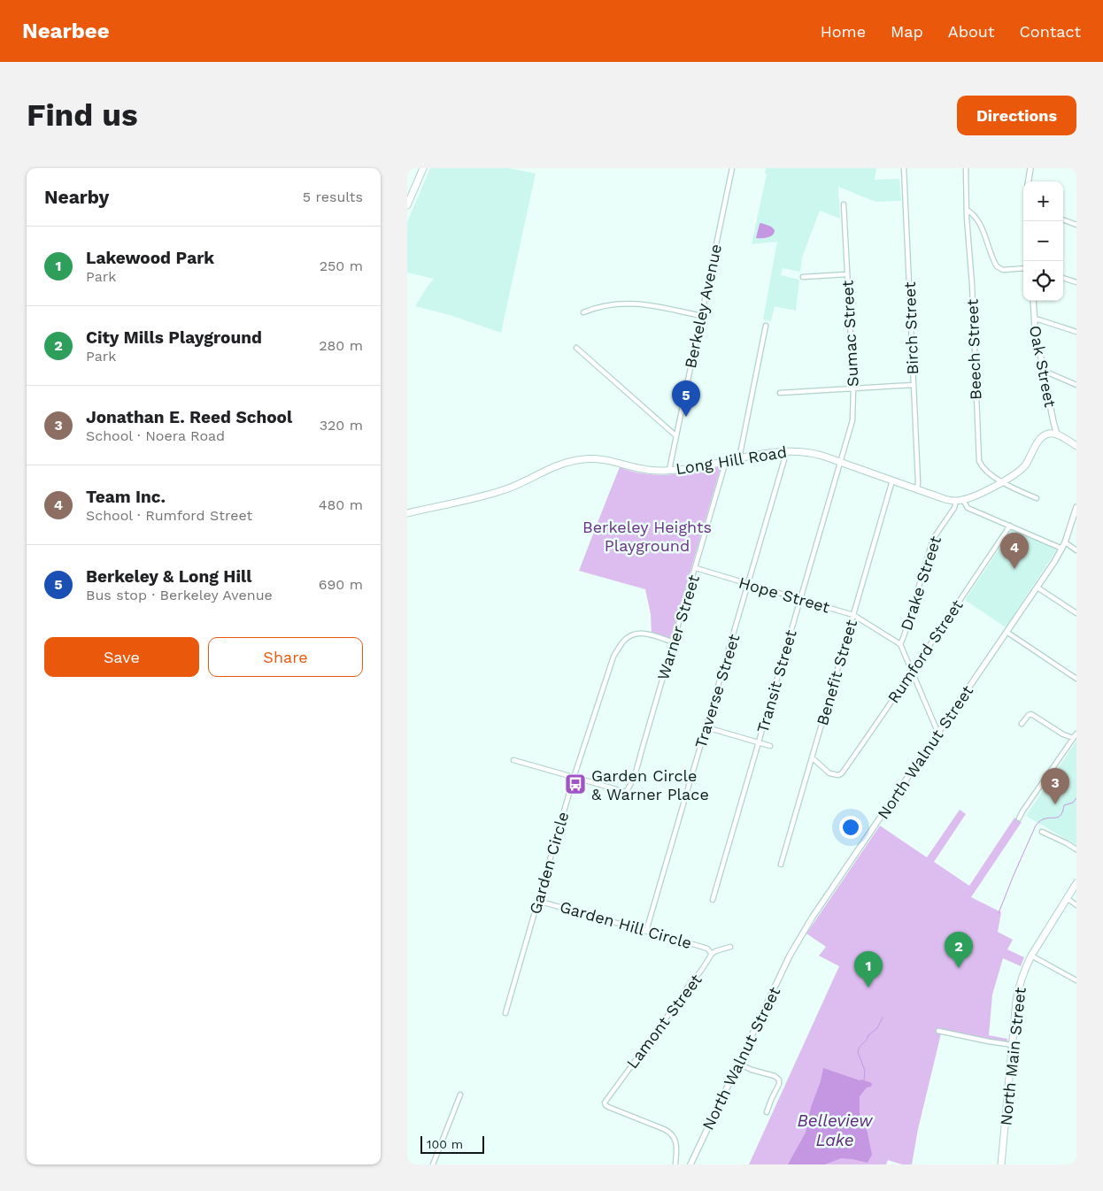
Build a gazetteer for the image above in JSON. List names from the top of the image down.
{
  "streets": {
    "main road": ["Long Hill Road", "North Main Street"],
    "street": [
      "Berkeley Avenue",
      "Birch Street",
      "Sumac Street",
      "Beech Street",
      "Oak Street",
      "Drake Street",
      "Hope Street",
      "Warner Street",
      "Rumford Street",
      "Benefit Street",
      "Transit Street",
      "Traverse Street",
      "North Walnut Street",
      "Garden Circle",
      "Garden Hill Circle",
      "Lamont Street"
    ]
  },
  "crossings": [
    ["Berkeley Avenue", "Long Hill Road"],
    ["Birch Street", "Long Hill Road"],
    ["Sumac Street", "Long Hill Road"],
    ["Sumac Street", "Transit Street"],
    ["Long Hill Road", "Drake Street"],
    ["Long Hill Road", "Warner Street"],
    ["Long Hill Road", "Benefit Street"],
    ["Long Hill Road", "Transit Street"],
    ["Long Hill Road", "Traverse Street"],
    ["Drake Street", "Hope Street"],
    ["Hope Street", "Warner Street"],
    ["Hope Street", "Benefit Street"],
    ["Hope Street", "Transit Street"],
    ["Hope Street", "Traverse Street"],
    ["Warner Street", "Garden Circle"],
    ["Rumford Street", "Benefit Street"],
    ["Traverse Street", "Garden Hill Circle"],
    ["Garden Circle", "Garden Hill Circle"],
    ["Garden Hill Circle", "Lamont Street"]
  ],
  "water": ["Belleview Lake"],
  "parks": ["Berkeley Heights Playground"],
  "places": {
    "bus stop": ["Garden Circle & Warner Place"]
  },
  "scale_bar": "100 m",
  "page": {
    "header": "Nearbee",
    "nav": [
      "Home",
      "Map",
      "About",
      "Contact"
    ],
    "buttons": [
      "Directions",
      ["Save", "Share"]
    ],
    "title": "Find us",
    "heading": ["Nearby", "5 results"],
    "map_buttons": ["+", "−"],
    "list": [
      {
        "mark": "1",
        "name": "Lakewood Park",
        "note": "Park",
        "value": "250 m"
      },
      {
        "mark": "2",
        "name": "City Mills Playground",
        "note": "Park",
        "value": "280 m"
      },
      {
        "mark": "3",
        "name": "Jonathan E. Reed School",
        "note": "School · Noera Road",
        "value": "320 m"
      },
      {
        "mark": "4",
        "name": "Team Inc.",
        "note": "School · Rumford Street",
        "value": "480 m"
      },
      {
        "mark": "5",
        "name": "Berkeley & Long Hill",
        "note": "Bus stop · Berkeley Avenue",
        "value": "690 m"
      }
    ],
    "pins": [
      "5",
      "4",
      "3",
      "2",
      "1"
    ],
    "scale": "100 m"
  }
}
